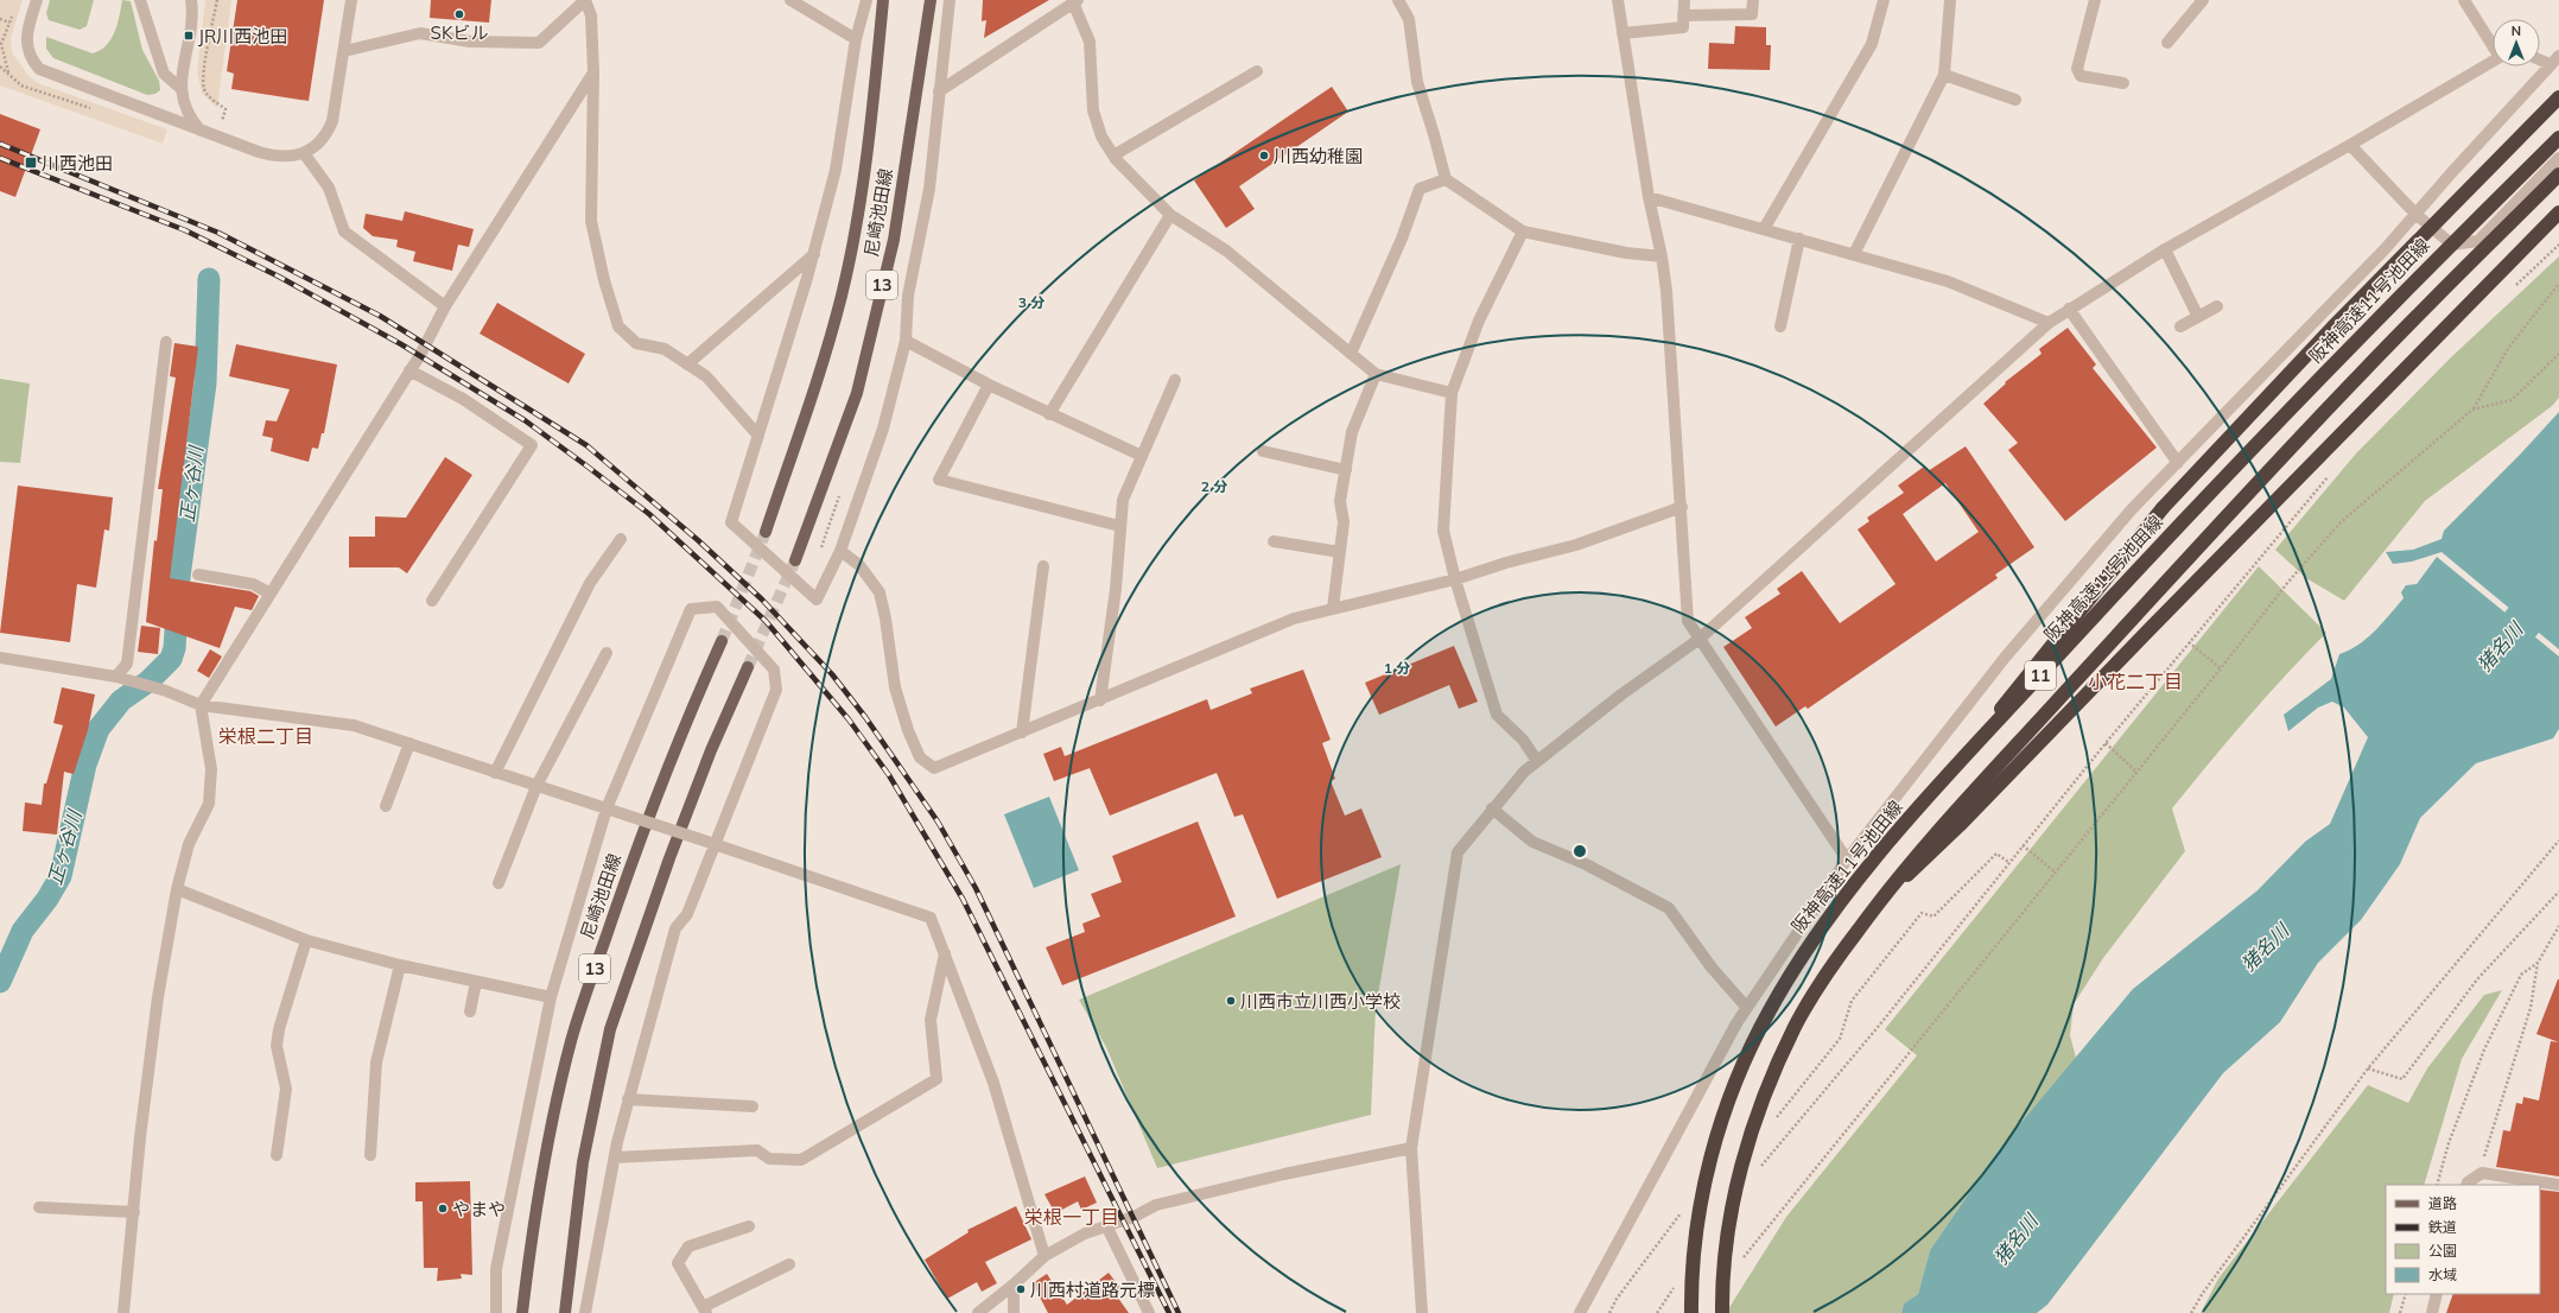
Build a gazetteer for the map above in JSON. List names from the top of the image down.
{
  "streets": {
    "highway": ["阪神高速11号池田線", "11"],
    "main road": ["尼崎池田線", "13"]
  },
  "districts": ["小花二丁目", "栄根二丁目", "栄根一丁目"],
  "water": ["正ヶ谷川", "猪名川"],
  "places": {
    "other": [
      "SKビル",
      "川西幼稚園",
      "川西市立川西小学校",
      "やまや",
      "川西村道路元標"
    ],
    "transit": ["JR川西池田", "川西池田"]
  },
  "legend": [
    "道路",
    "鉄道",
    "公園",
    "水域"
  ],
  "north": "top",
  "rings": ["3 分", "2 分", "1 分"]
}
